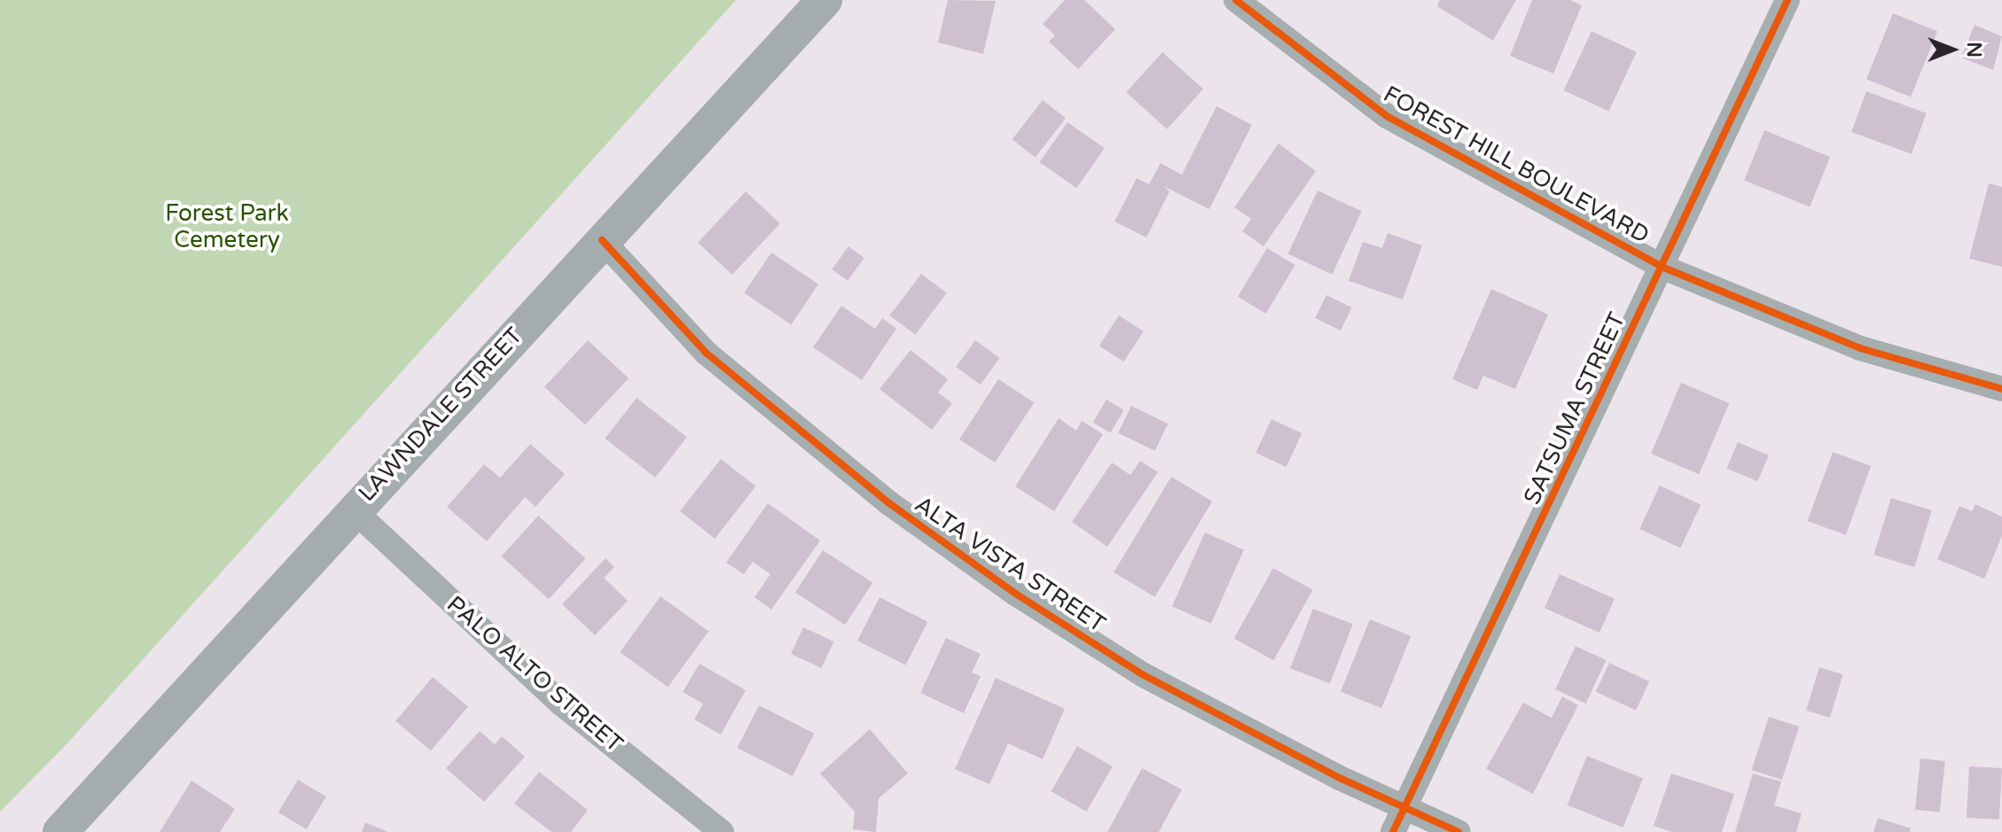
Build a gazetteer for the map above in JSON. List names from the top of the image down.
{
  "streets": {
    "main road": ["LAWNDALE STREET"],
    "street": [
      "FOREST HILL BOULEVARD",
      "SATSUMA STREET",
      "ALTA VISTA STREET",
      "PALO ALTO STREET"
    ]
  },
  "crossings": [
    ["FOREST HILL BOULEVARD", "SATSUMA STREET"],
    ["SATSUMA STREET", "ALTA VISTA STREET"],
    ["LAWNDALE STREET", "ALTA VISTA STREET"],
    ["LAWNDALE STREET", "PALO ALTO STREET"]
  ],
  "parks": ["Forest Park Cemetery"],
  "north": "right"
}
